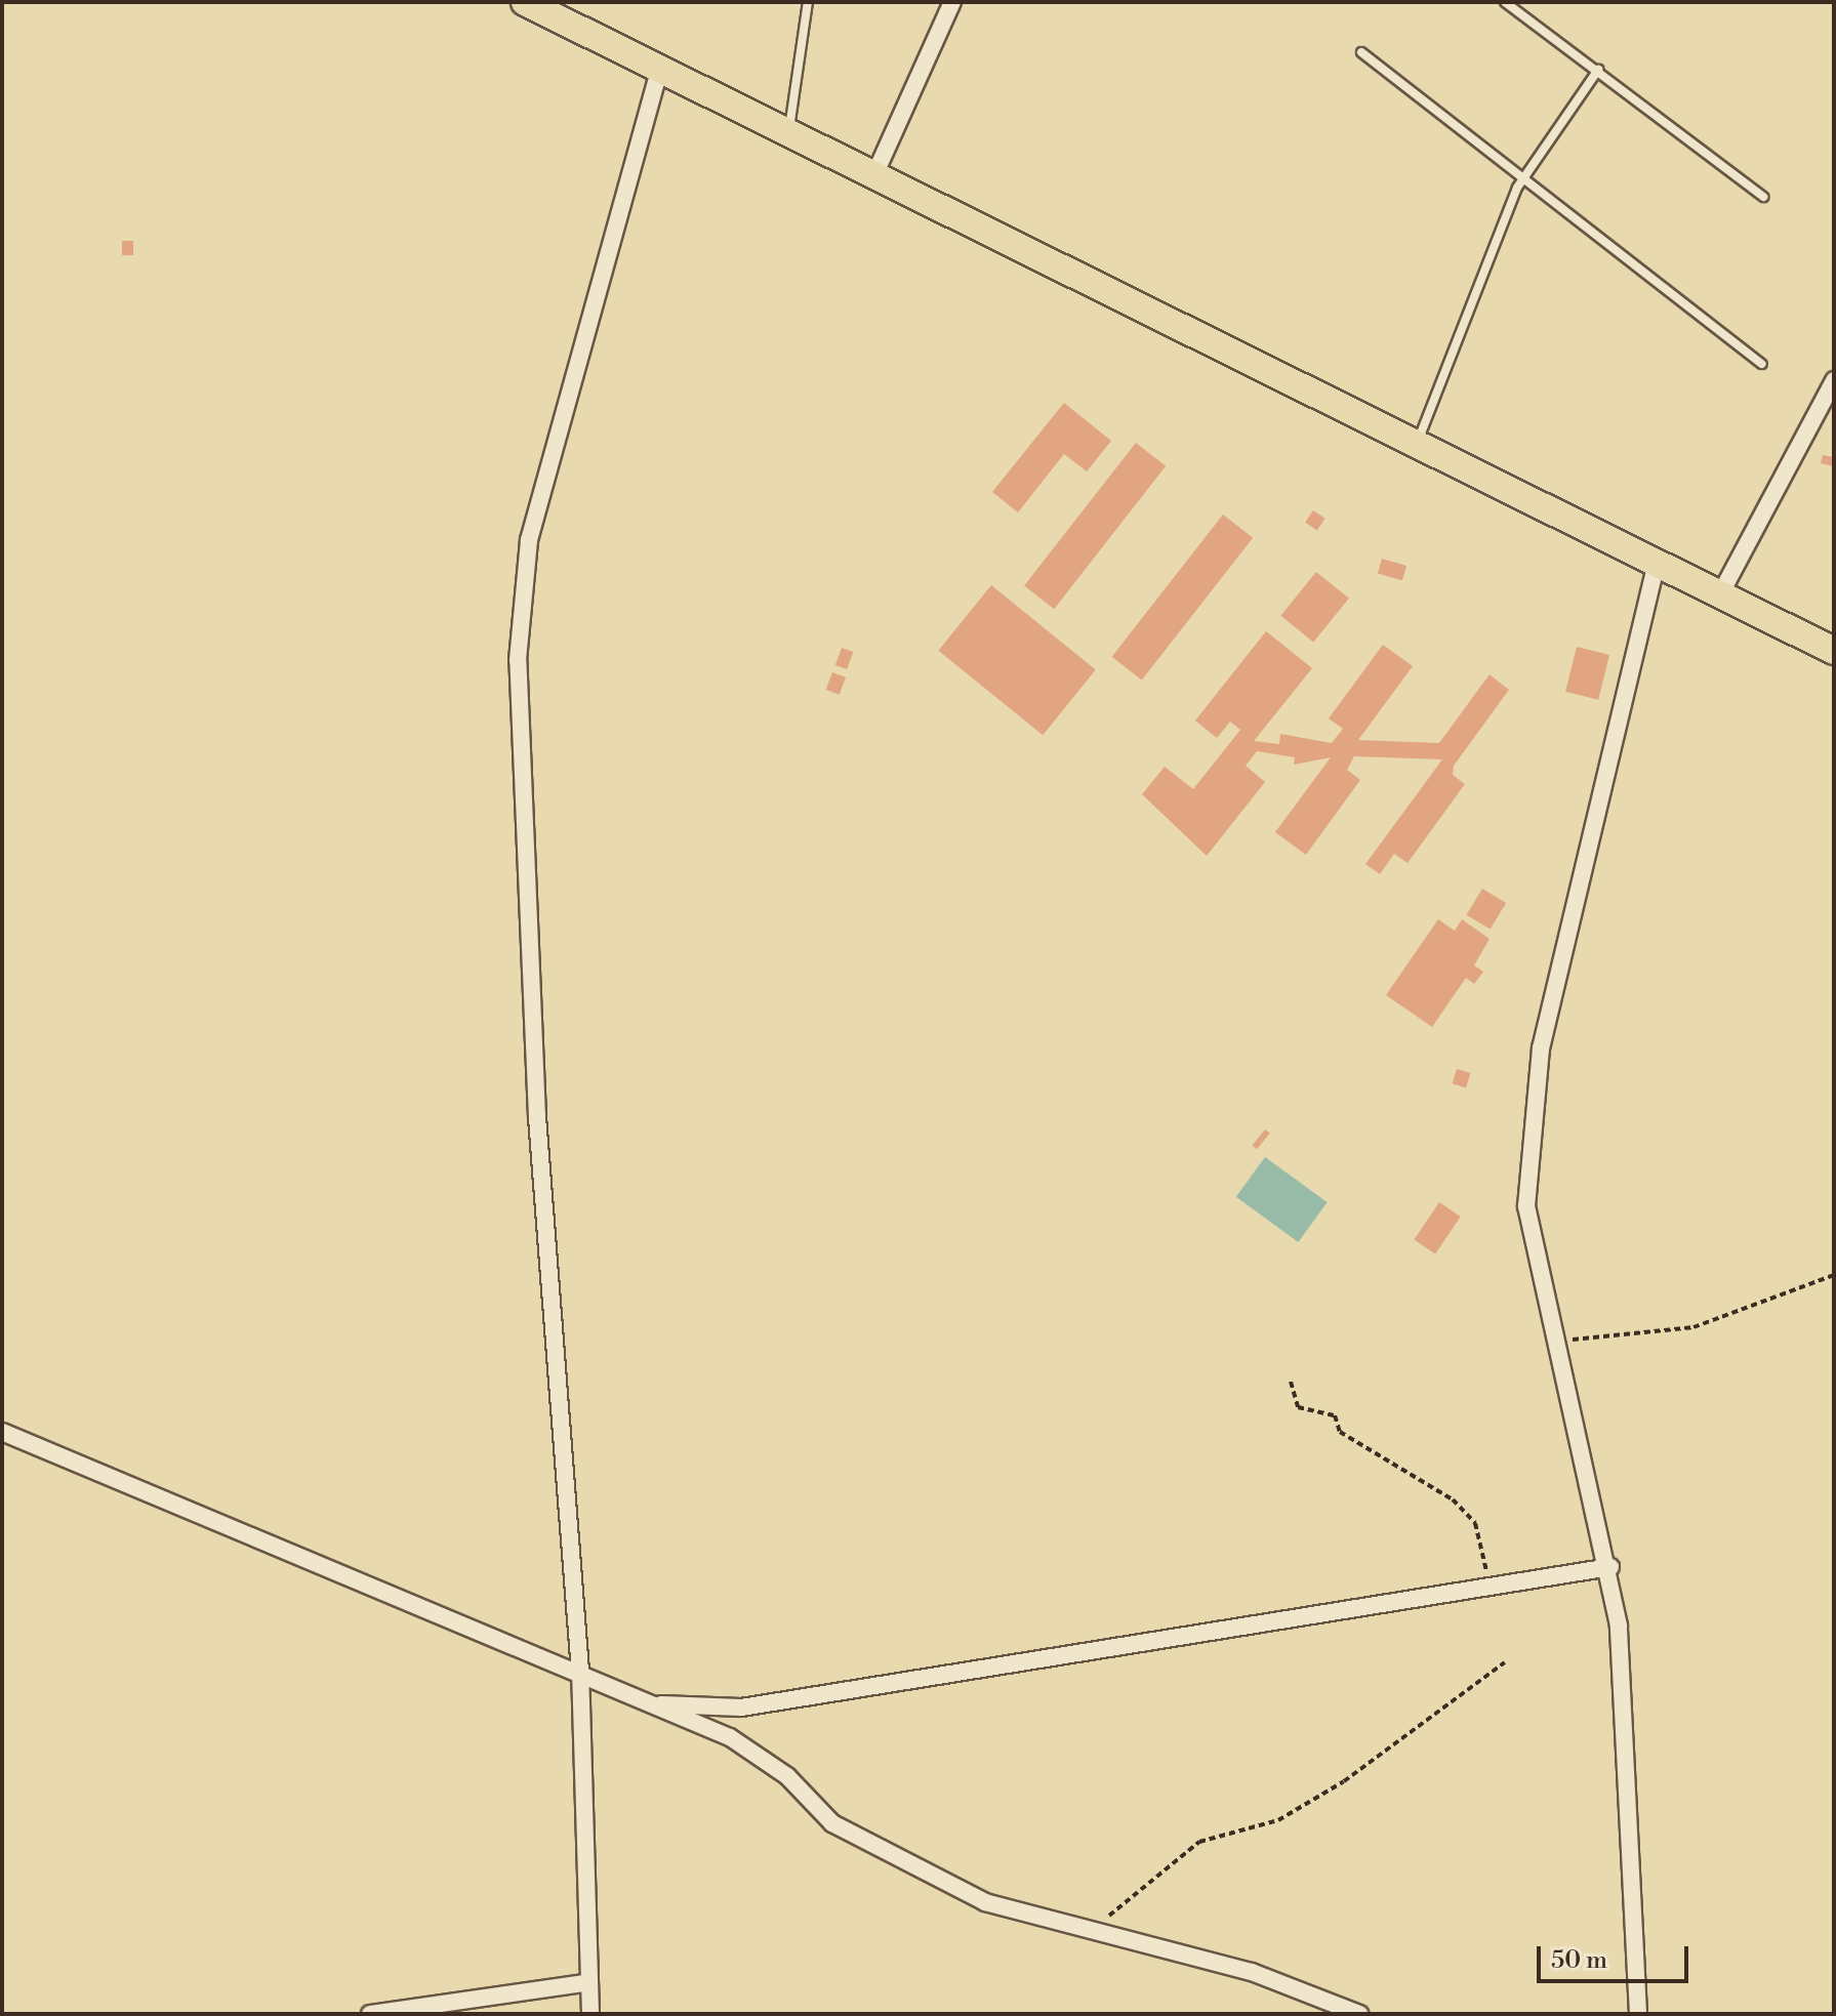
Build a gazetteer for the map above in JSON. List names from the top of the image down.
{
  "scale_bar": "50 m"
}
